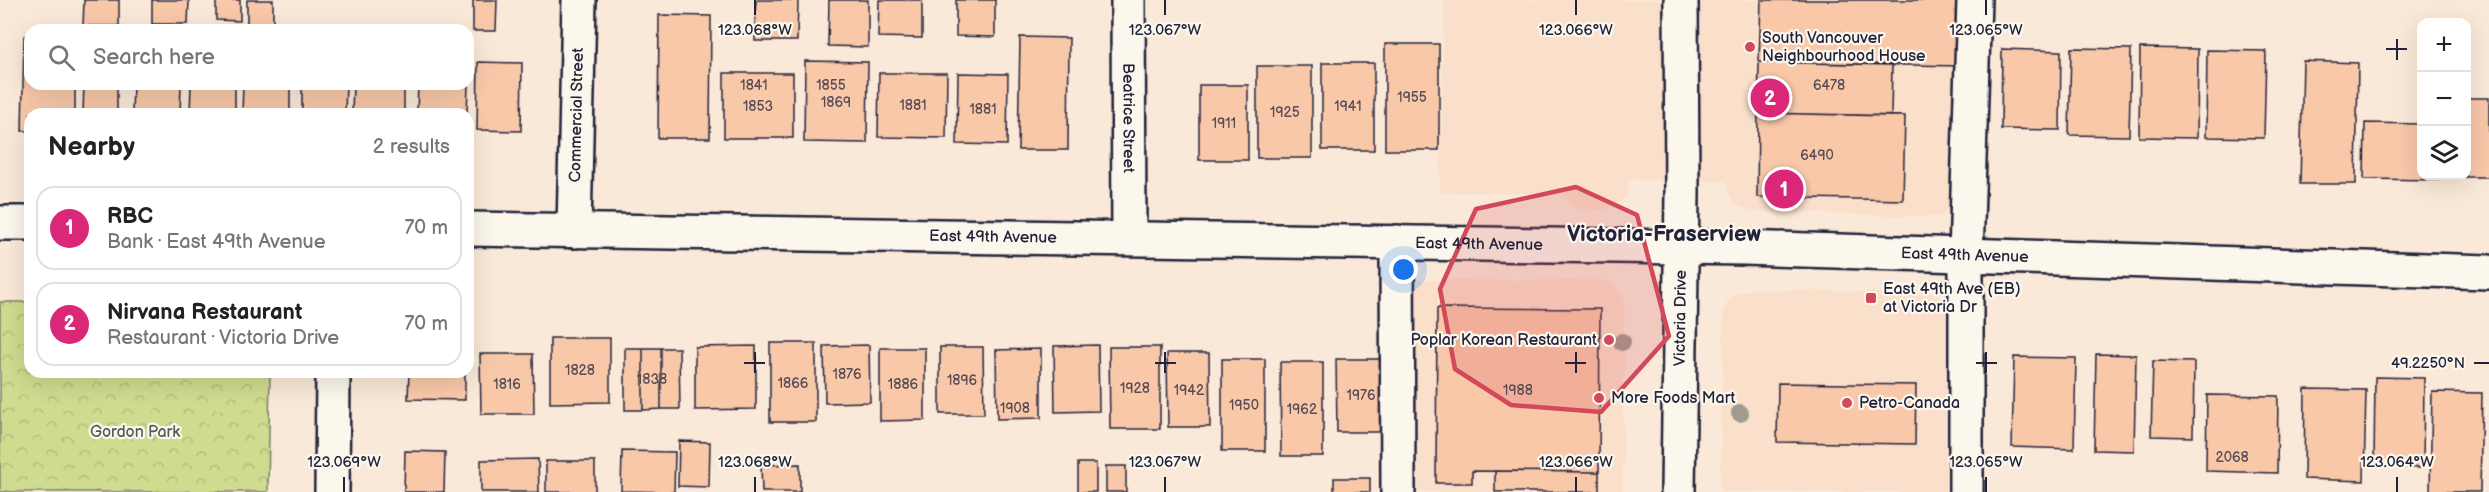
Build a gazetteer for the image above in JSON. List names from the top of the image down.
{
  "streets": {
    "street": [
      "Commercial Street",
      "Beatrice Street",
      "East 49th Avenue",
      "Victoria Drive"
    ]
  },
  "crossings": [
    ["Commercial Street", "East 49th Avenue"],
    ["Beatrice Street", "East 49th Avenue"],
    ["East 49th Avenue", "Victoria Drive"]
  ],
  "districts": ["Victoria-Fraserview"],
  "parks": ["Gordon Park"],
  "places": {
    "other": [
      "South Vancouver Neighbourhood House",
      "Poplar Korean Restaurant",
      "More Foods Mart",
      "Petro-Canada"
    ],
    "transit": ["East 49th Ave (EB) at Victoria Dr"]
  },
  "house_numbers": [
    "1841",
    "1855",
    "6478",
    "1955",
    "1869",
    "1881",
    "1853",
    "1941",
    "1881",
    "1925",
    "1911",
    "6490",
    "1828",
    "1876",
    "1838",
    "1896",
    "1866",
    "1816",
    "1886",
    "1928",
    "1942",
    "1988",
    "1976",
    "1950",
    "1908",
    "1962",
    "2068"
  ],
  "page": {
    "map_buttons": ["+", "−"],
    "search": "Search here",
    "pins": ["2", "1"],
    "heading": ["Nearby", "2 results"],
    "list": [
      {
        "mark": "1",
        "name": "RBC",
        "note": "Bank · East 49th Avenue",
        "value": "70 m"
      },
      {
        "mark": "2",
        "name": "Nirvana Restaurant",
        "note": "Restaurant · Victoria Drive",
        "value": "70 m"
      }
    ]
  },
  "coordinates": [
    "123.068°W",
    "123.067°W",
    "123.066°W",
    "123.065°W",
    "49.2250°N",
    "123.069°W",
    "123.064°W"
  ]
}
